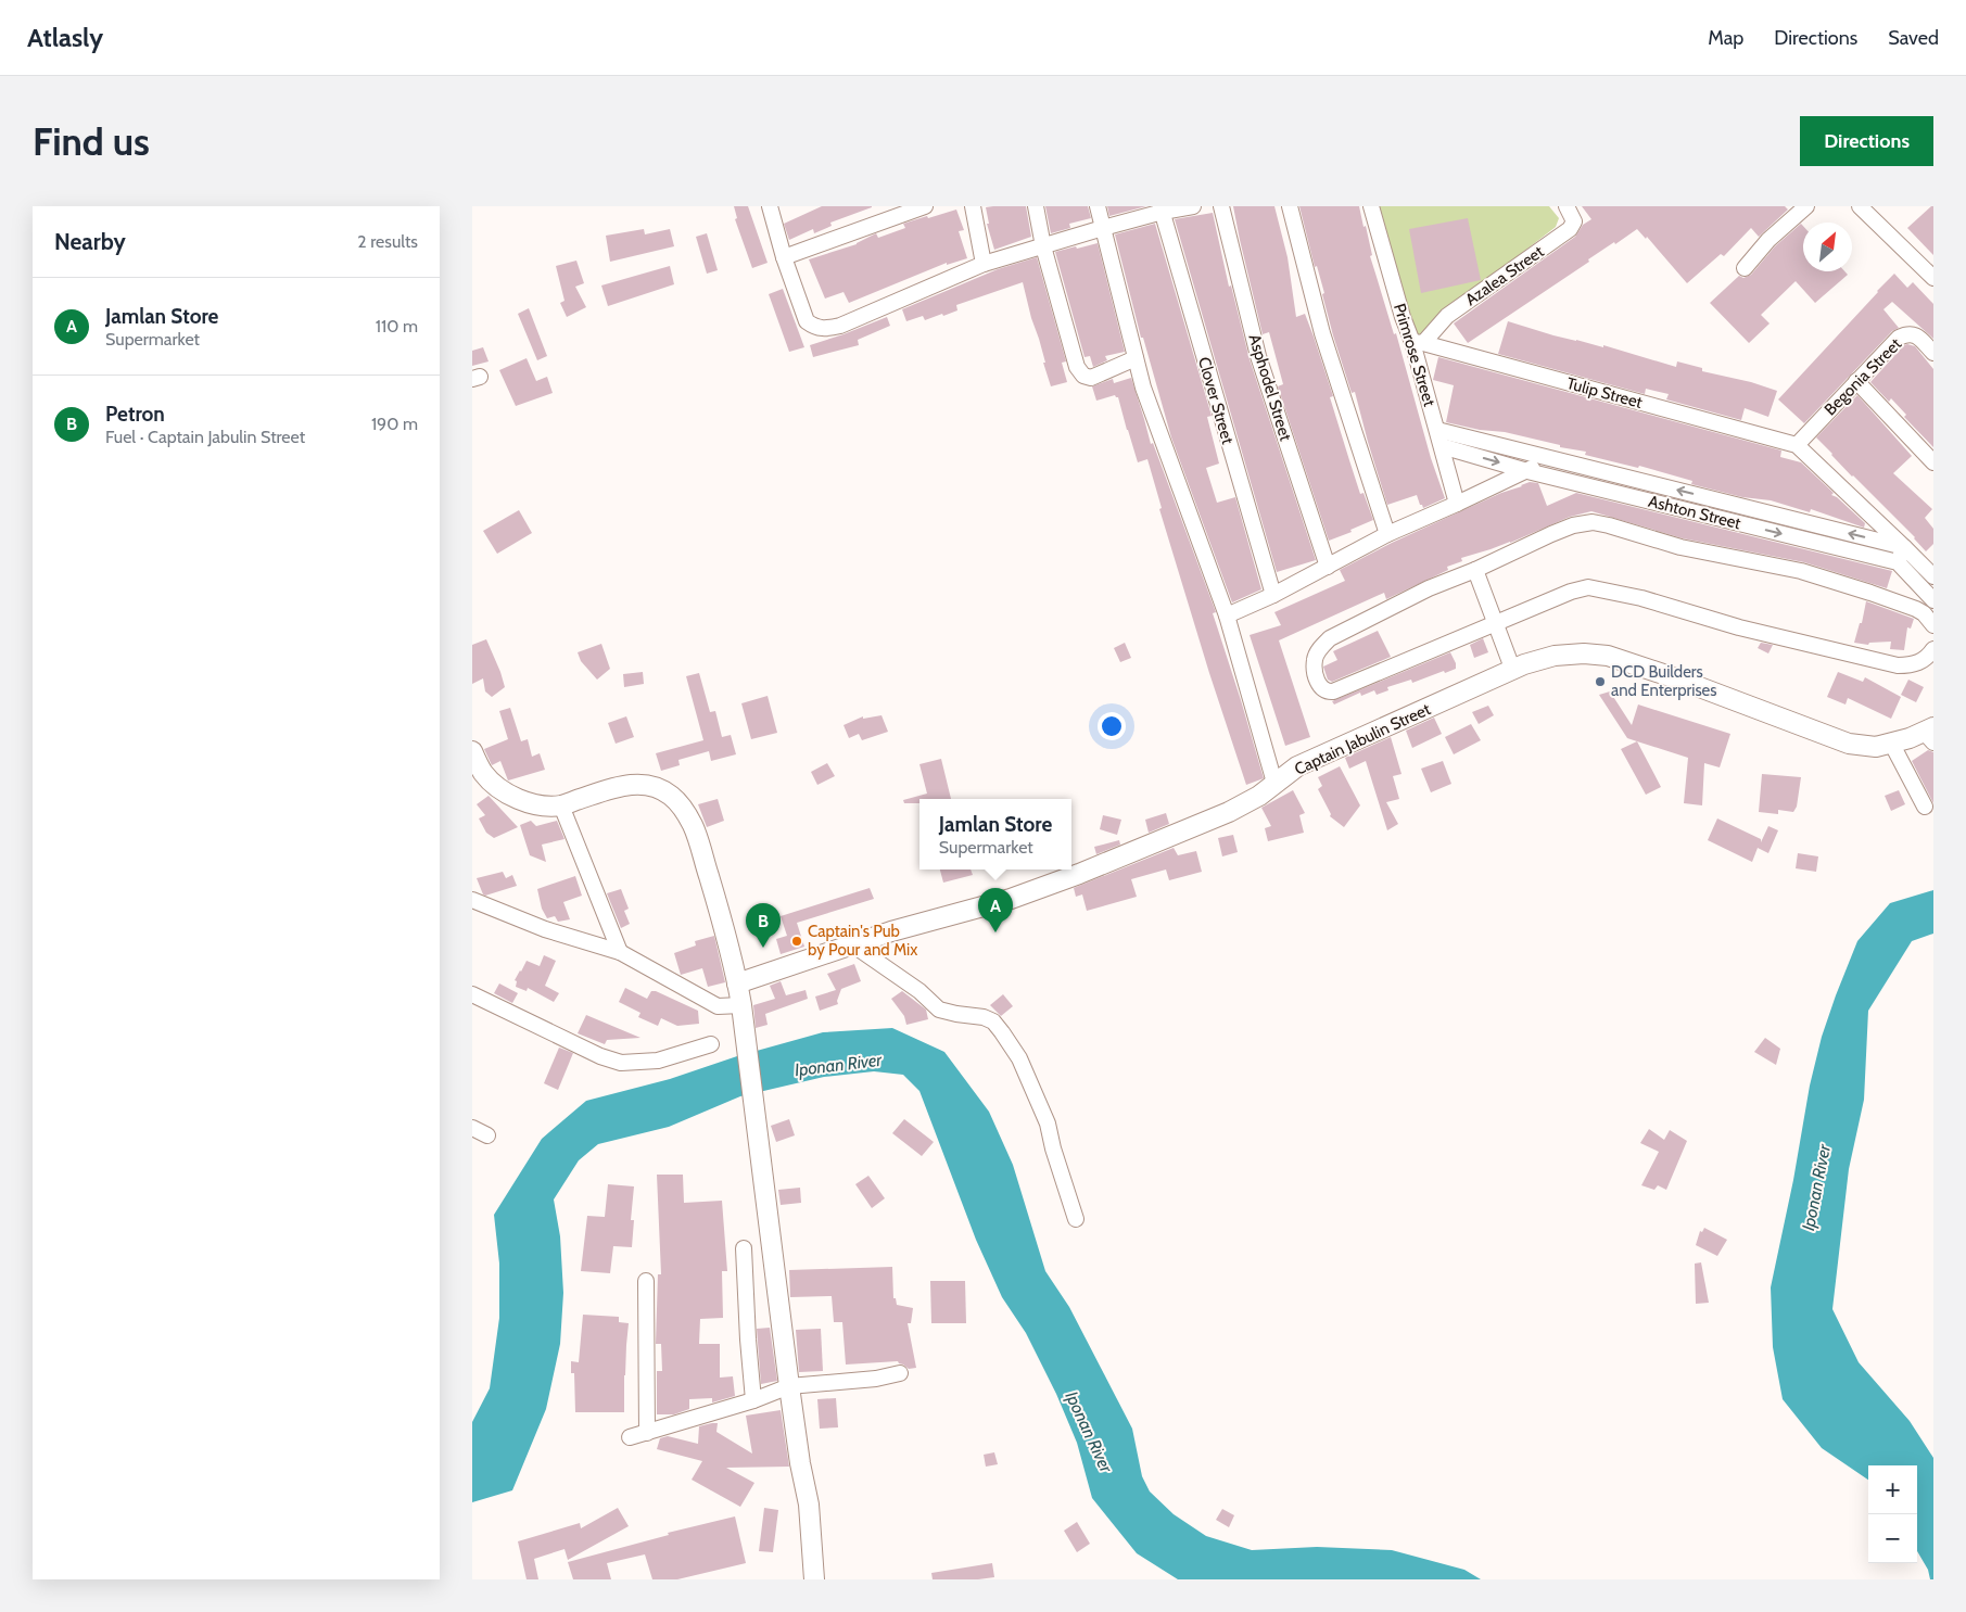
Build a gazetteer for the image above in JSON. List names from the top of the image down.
{
  "streets": {
    "street": [
      "Azalea Street",
      "Primrose Street",
      "Begonia Street",
      "Asphodel Street",
      "Tulip Street",
      "Clover Street",
      "Ashton Street",
      "Captain Jabulin Street"
    ]
  },
  "crossings": [
    ["Azalea Street", "Primrose Street"],
    ["Azalea Street", "Tulip Street"],
    ["Primrose Street", "Tulip Street"],
    ["Primrose Street", "Ashton Street"],
    ["Begonia Street", "Tulip Street"]
  ],
  "water": ["Iponan River"],
  "places": ["DCD Builders and Enterprises", "Captain's Pub by Pour and Mix"],
  "north": "top right",
  "page": {
    "header": "Atlasly",
    "nav": ["Map", "Directions", "Saved"],
    "buttons": "Directions",
    "title": "Find us",
    "heading": ["Nearby", "2 results"],
    "list": [
      {
        "mark": "A",
        "name": "Jamlan Store",
        "note": "Supermarket",
        "value": "110 m"
      },
      {
        "mark": "B",
        "name": "Petron",
        "note": "Fuel · Captain Jabulin Street",
        "value": "190 m"
      }
    ],
    "popup": ["Jamlan Store", "Supermarket"],
    "pins": ["A", "B"],
    "map_buttons": ["+", "−"]
  }
}
